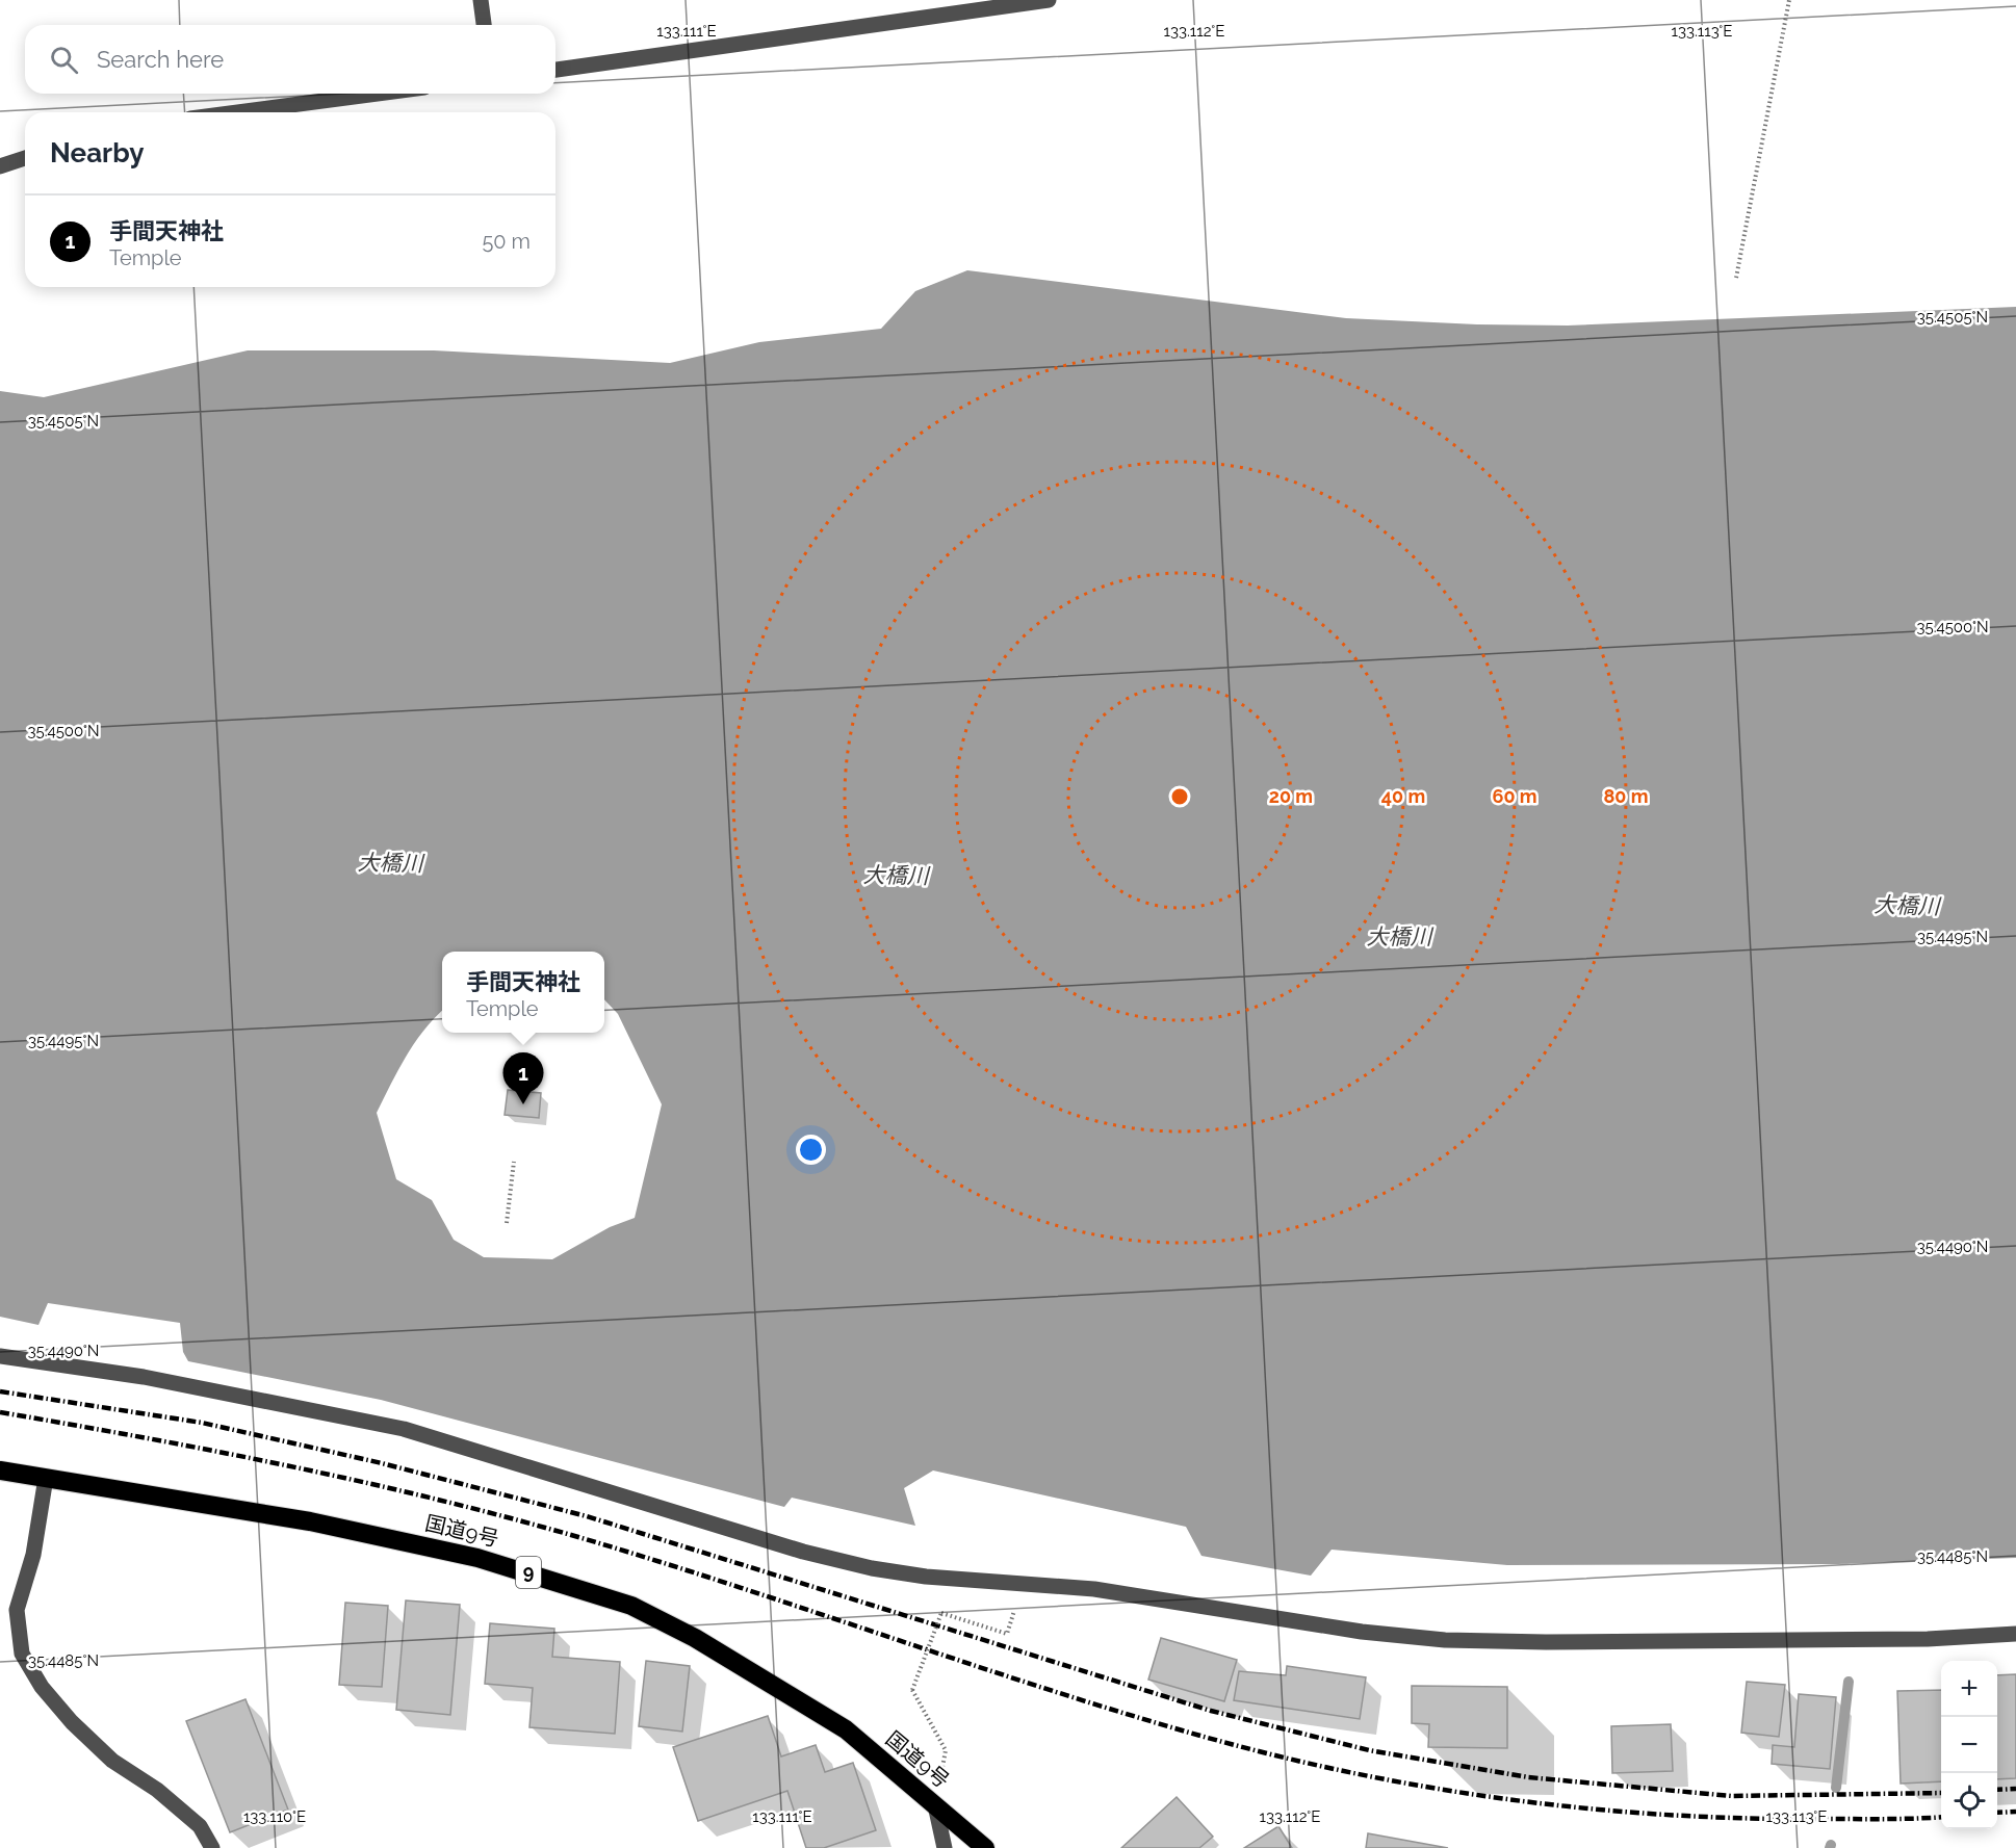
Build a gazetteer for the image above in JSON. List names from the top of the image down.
{
  "streets": {
    "highway": ["国道9号", "9"]
  },
  "water": ["大橋川"],
  "page": {
    "search": "Search here",
    "heading": "Nearby",
    "list": [
      {
        "mark": "1",
        "name": "手間天神社",
        "note": "Temple",
        "value": "50 m"
      }
    ],
    "popup": ["手間天神社", "Temple"],
    "pins": "1",
    "map_buttons": ["+", "−"]
  },
  "coordinates": [
    "133.111°E",
    "133.112°E",
    "133.113°E",
    "35.4505°N",
    "35.4500°N",
    "35.4495°N",
    "35.4490°N",
    "35.4485°N",
    "133.110°E"
  ],
  "rings": [
    "20 m",
    "40 m",
    "60 m",
    "80 m"
  ]
}
